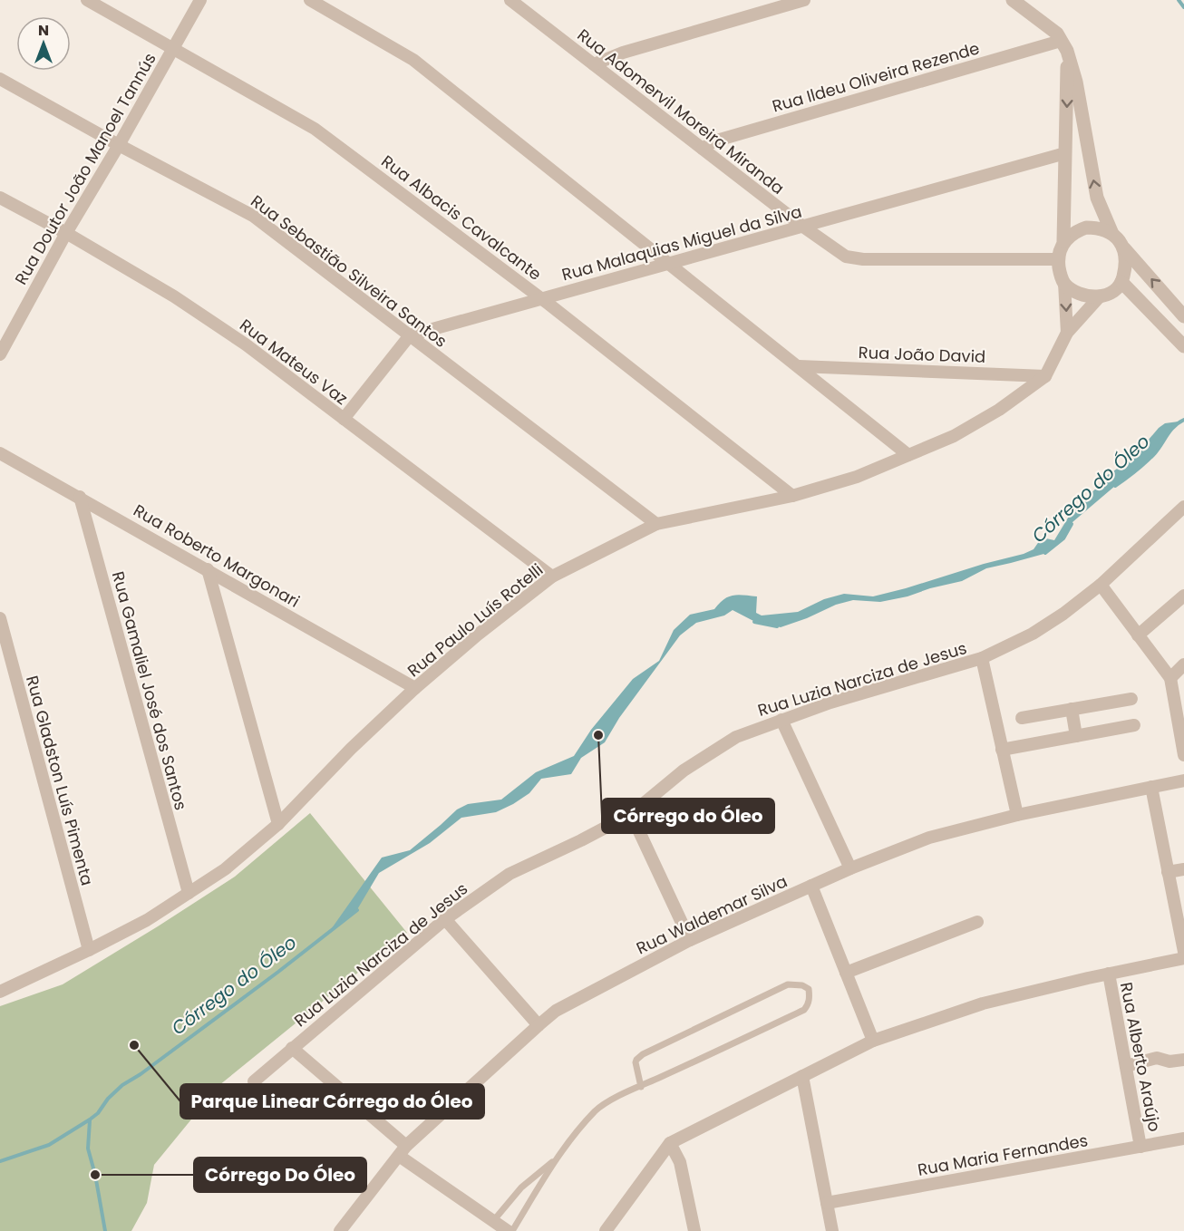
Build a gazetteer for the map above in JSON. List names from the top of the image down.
{
  "streets": {
    "street": [
      "Rua Ildeu Oliveira Rezende",
      "Rua Adomervil Moreira Miranda",
      "Rua Doutor João Manoel Tannús",
      "Rua Albacis Cavalcante",
      "Rua Malaquias Miguel da Silva",
      "Rua Sebastião Silveira Santos",
      "Rua João David",
      "Rua Mateus Vaz",
      "Rua Roberto Margonari",
      "Rua Paulo Luís Rotelli",
      "Rua Luzia Narciza de Jesus",
      "Rua Gamaliel José dos Santos",
      "Rua Gladston Luís Pimenta",
      "Rua Waldemar Silva",
      "Rua Alberto Araújo",
      "Rua Maria Fernandes"
    ]
  },
  "crossings": [
    ["Rua Ildeu Oliveira Rezende", "Rua Adomervil Moreira Miranda"],
    ["Rua Adomervil Moreira Miranda", "Rua Malaquias Miguel da Silva"],
    ["Rua Adomervil Moreira Miranda", "Rua Paulo Luís Rotelli"],
    ["Rua Doutor João Manoel Tannús", "Rua Albacis Cavalcante"],
    ["Rua Doutor João Manoel Tannús", "Rua Sebastião Silveira Santos"],
    ["Rua Doutor João Manoel Tannús", "Rua Mateus Vaz"],
    ["Rua Albacis Cavalcante", "Rua Malaquias Miguel da Silva"],
    ["Rua Albacis Cavalcante", "Rua Paulo Luís Rotelli"],
    ["Rua Malaquias Miguel da Silva", "Rua Sebastião Silveira Santos"],
    ["Rua Sebastião Silveira Santos", "Rua Paulo Luís Rotelli"],
    ["Rua João David", "Rua Paulo Luís Rotelli"],
    ["Rua Mateus Vaz", "Rua Paulo Luís Rotelli"],
    ["Rua Roberto Margonari", "Rua Paulo Luís Rotelli"],
    ["Rua Roberto Margonari", "Rua Gamaliel José dos Santos"],
    ["Rua Paulo Luís Rotelli", "Rua Gamaliel José dos Santos"],
    ["Rua Paulo Luís Rotelli", "Rua Gladston Luís Pimenta"],
    ["Rua Alberto Araújo", "Rua Maria Fernandes"]
  ],
  "water": ["Córrego do Óleo"],
  "places": ["Córrego do Óleo", "Parque Linear Córrego do Óleo", "Córrego Do Óleo"],
  "north": "top"
}
